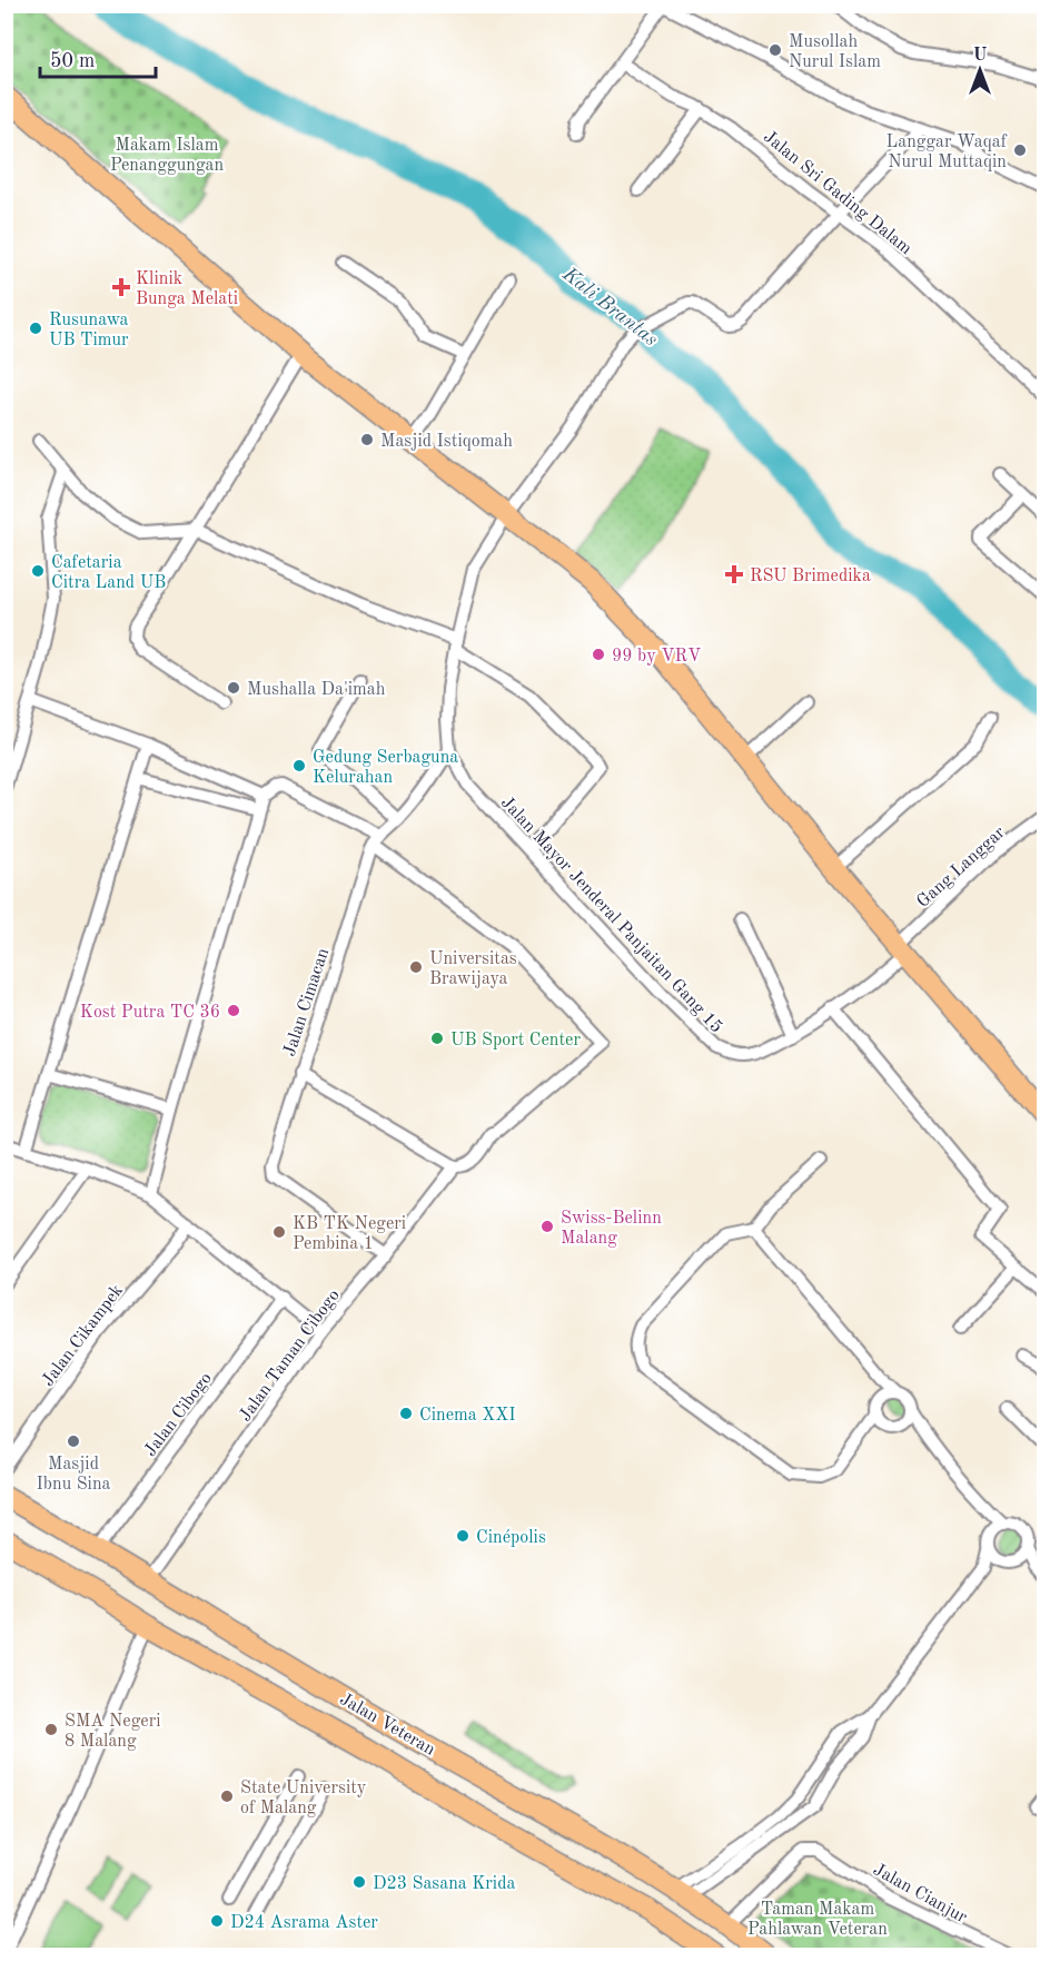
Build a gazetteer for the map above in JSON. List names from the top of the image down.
{
  "streets": {
    "main road": ["Jalan Veteran"],
    "street": [
      "Jalan Sri Gading Dalam",
      "Gang Langgar",
      "Jalan Mayor Jenderal Panjaitan Gang 15",
      "Jalan Cimacan",
      "Jalan Cikampek",
      "Jalan Taman Cibogo",
      "Jalan Cibogo",
      "Jalan Cianjur"
    ]
  },
  "crossings": [
    ["Gang Langgar", "Jalan Mayor Jenderal Panjaitan Gang 15"],
    ["Jalan Cimacan", "Jalan Taman Cibogo"],
    ["Jalan Taman Cibogo", "Jalan Veteran"],
    ["Jalan Cibogo", "Jalan Veteran"],
    ["Jalan Veteran", "Jalan Cianjur"]
  ],
  "water": ["Kali Brantas"],
  "parks": ["Makam Islam Penanggungan", "Taman Makam Pahlawan Veteran"],
  "places": {
    "other": [
      "Musollah Nurul Islam",
      "Langgar Waqaf Nurul Muttaqin",
      "Rusunawa UB Timur",
      "Masjid Istiqomah",
      "Cafetaria Citra Land UB",
      "99 by VRV",
      "Mushalla Da'imah",
      "Gedung Serbaguna Kelurahan",
      "Universitas Brawijaya",
      "Kost Putra TC 36",
      "UB Sport Center",
      "Swiss-Belinn Malang",
      "KB TK Negeri Pembina 1",
      "Cinema XXI",
      "Masjid Ibnu Sina",
      "Cinépolis",
      "SMA Negeri 8 Malang",
      "State University of Malang",
      "D23 Sasana Krida",
      "D24 Asrama Aster"
    ],
    "health": ["Klinik Bunga Melati", "RSU Brimedika"]
  },
  "scale_bar": "50 m",
  "north": "top"
}
